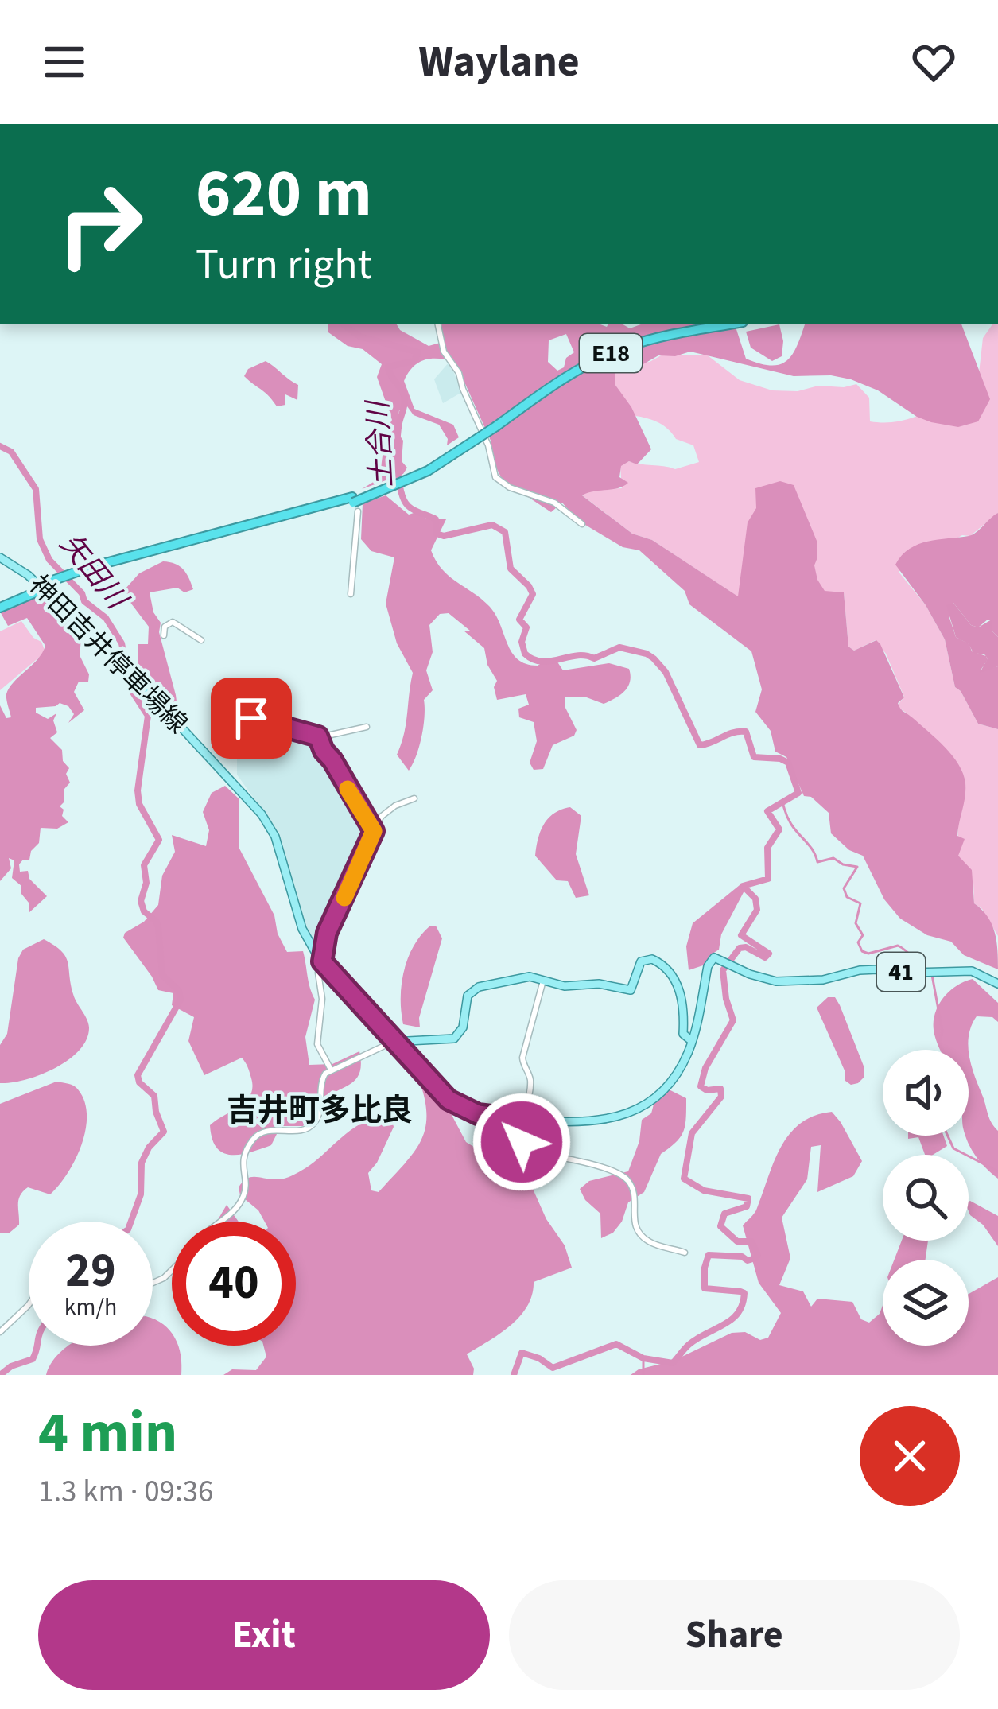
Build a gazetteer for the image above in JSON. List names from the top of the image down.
{
  "streets": {
    "highway": ["E18"],
    "main road": ["神田吉井停車場線", "41"]
  },
  "districts": ["吉井町多比良"],
  "water": ["土合川", "矢田川"],
  "page": {
    "header": "Waylane",
    "turn": ["620 m", "Turn right"],
    "speed": "29 km/h",
    "limit": "40",
    "heading": ["4 min", "1.3 km · 09:36"],
    "buttons": ["Exit", "Share"]
  }
}
